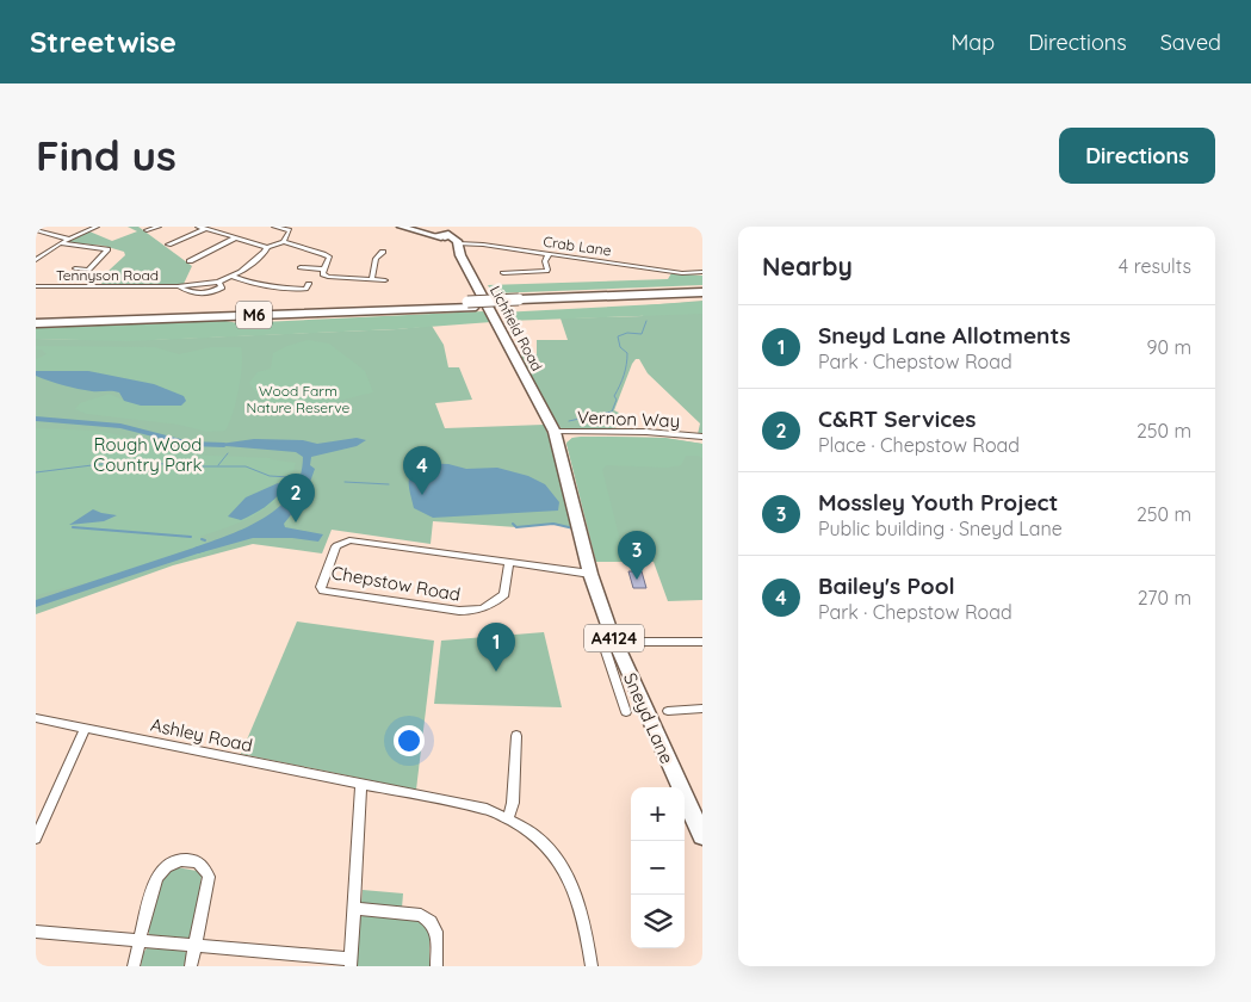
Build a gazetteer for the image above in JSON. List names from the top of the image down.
{
  "streets": {
    "highway": ["M6"],
    "main road": ["Lichfield Road", "A4124", "Sneyd Lane"],
    "street": [
      "Crab Lane",
      "Tennyson Road",
      "Vernon Way",
      "Chepstow Road",
      "Ashley Road"
    ]
  },
  "crossings": [
    ["Crab Lane", "Lichfield Road"],
    ["Lichfield Road", "Vernon Way"],
    ["Lichfield Road", "Sneyd Lane"],
    ["Vernon Way", "Sneyd Lane"],
    ["Chepstow Road", "Sneyd Lane"]
  ],
  "parks": ["Wood Farm Nature Reserve", "Rough Wood Country Park"],
  "page": {
    "header": "Streetwise",
    "nav": ["Map", "Directions", "Saved"],
    "buttons": "Directions",
    "title": "Find us",
    "heading": ["Nearby", "4 results"],
    "list": [
      {
        "mark": "1",
        "name": "Sneyd Lane Allotments",
        "note": "Park · Chepstow Road",
        "value": "90 m"
      },
      {
        "mark": "2",
        "name": "C&RT Services",
        "note": "Place · Chepstow Road",
        "value": "250 m"
      },
      {
        "mark": "3",
        "name": "Mossley Youth Project",
        "note": "Public building · Sneyd Lane",
        "value": "250 m"
      },
      {
        "mark": "4",
        "name": "Bailey's Pool",
        "note": "Park · Chepstow Road",
        "value": "270 m"
      }
    ],
    "pins": [
      "4",
      "2",
      "3",
      "1"
    ],
    "map_buttons": ["+", "−"]
  }
}
